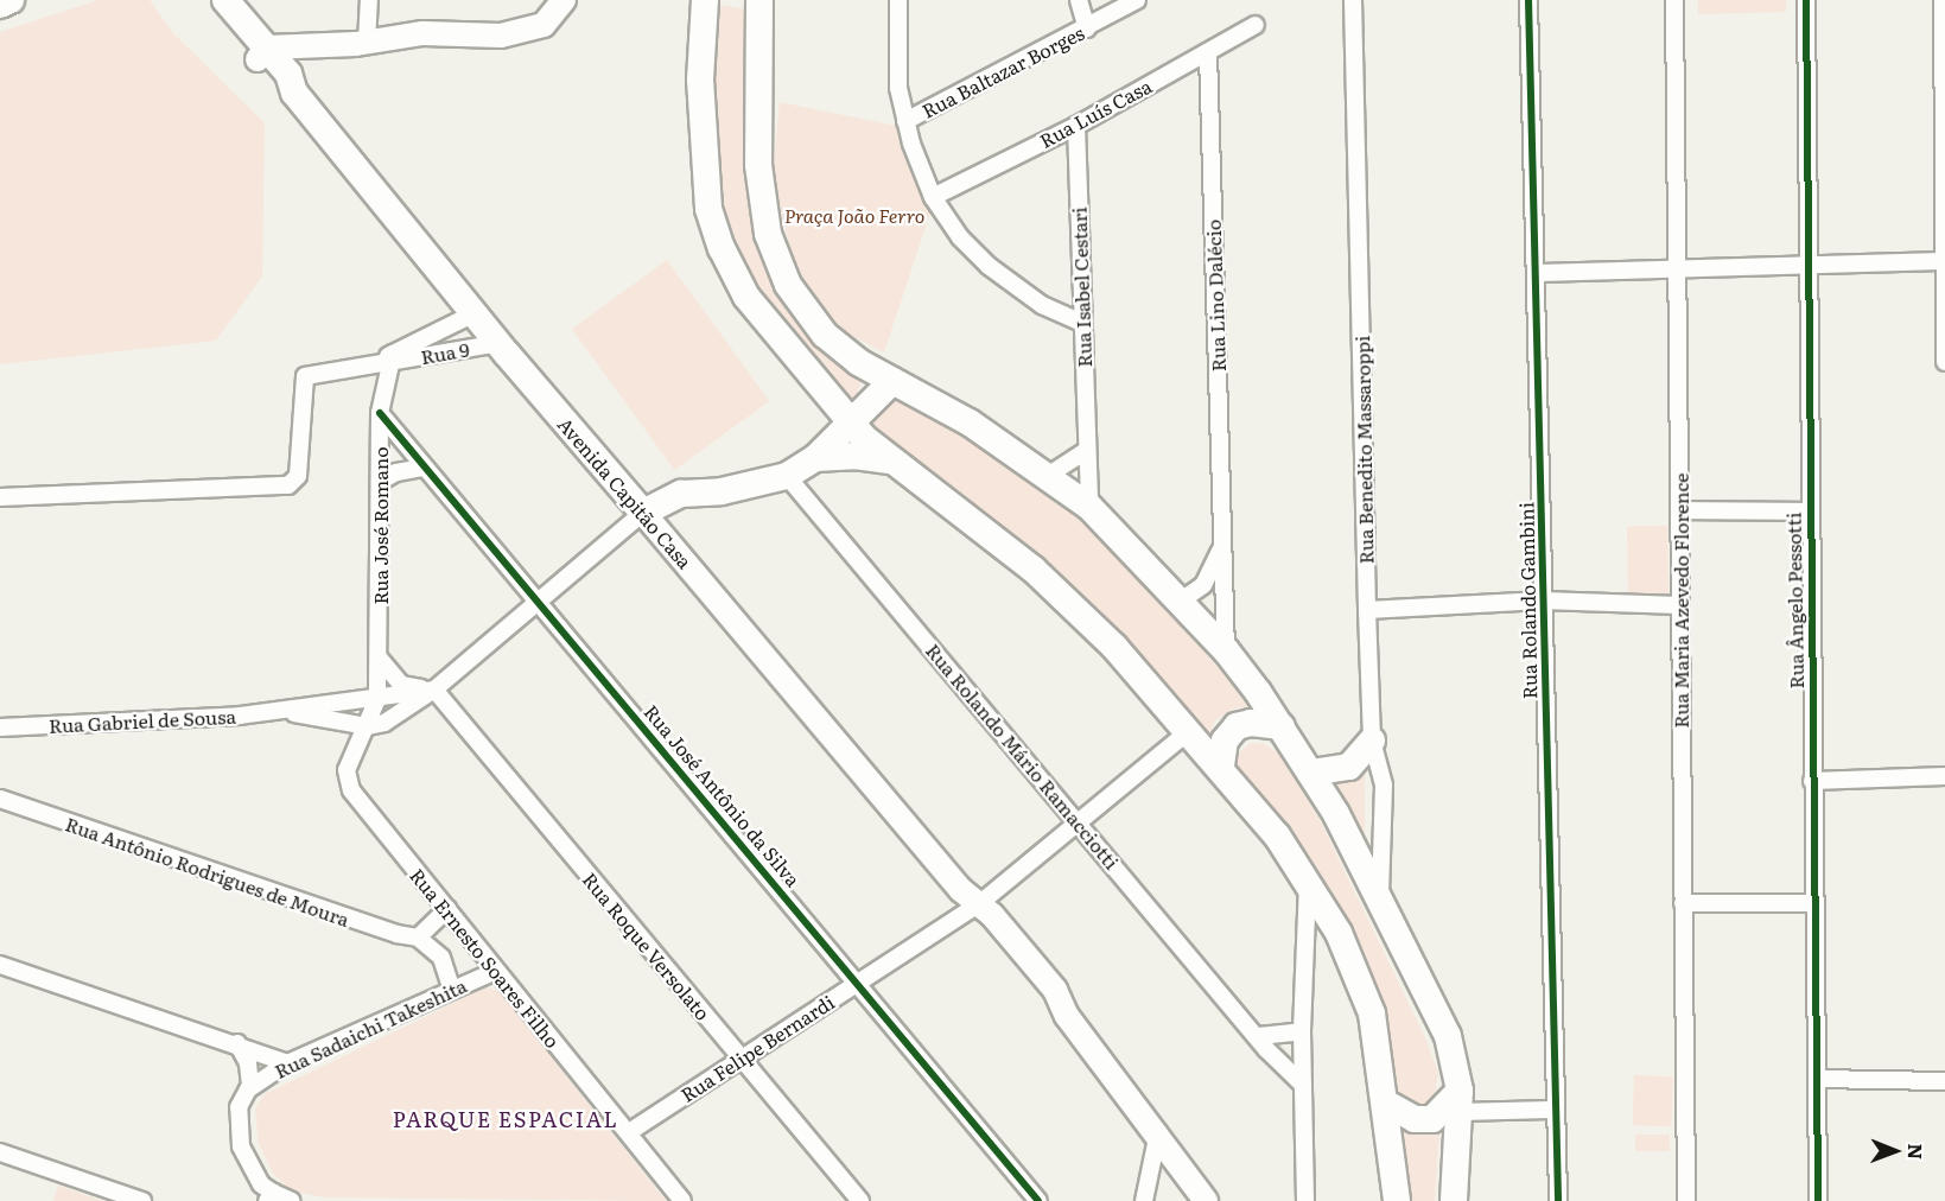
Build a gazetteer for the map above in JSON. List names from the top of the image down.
{
  "streets": {
    "main road": ["Avenida Capitão Casa"],
    "street": [
      "Rua Baltazar Borges",
      "Rua Luís Casa",
      "Rua Isabel Cestari",
      "Rua Lino Dalécio",
      "Rua 9",
      "Rua Benedito Massaroppi",
      "Rua José Romano",
      "Rua Rolando Gambini",
      "Rua Maria Azevedo Florence",
      "Rua Ângelo Pessotti",
      "Rua Gabriel de Sousa",
      "Rua Rolando Mário Ramacciotti",
      "Rua José Antônio da Silva",
      "Rua Antônio Rodrigues de Moura",
      "Rua Roque Versolato",
      "Rua Ernesto Soares Filho",
      "Rua Sadaichi Takeshita",
      "Rua Felipe Bernardi"
    ]
  },
  "crossings": [
    ["Rua Luís Casa", "Rua Isabel Cestari"],
    ["Rua Luís Casa", "Rua Lino Dalécio"],
    ["Rua 9", "Avenida Capitão Casa"],
    ["Rua 9", "Rua José Romano"],
    ["Avenida Capitão Casa", "Rua Gabriel de Sousa"],
    ["Avenida Capitão Casa", "Rua Felipe Bernardi"],
    ["Rua José Romano", "Rua Gabriel de Sousa"],
    ["Rua José Romano", "Rua José Antônio da Silva"],
    ["Rua José Romano", "Rua Ernesto Soares Filho"],
    ["Rua Gabriel de Sousa", "Rua José Antônio da Silva"],
    ["Rua Gabriel de Sousa", "Rua Roque Versolato"],
    ["Rua Gabriel de Sousa", "Rua Ernesto Soares Filho"],
    ["Rua Rolando Mário Ramacciotti", "Rua Felipe Bernardi"],
    ["Rua José Antônio da Silva", "Rua Felipe Bernardi"],
    ["Rua Antônio Rodrigues de Moura", "Rua Sadaichi Takeshita"],
    ["Rua Roque Versolato", "Rua Felipe Bernardi"],
    ["Rua Ernesto Soares Filho", "Rua Sadaichi Takeshita"],
    ["Rua Ernesto Soares Filho", "Rua Felipe Bernardi"]
  ],
  "districts": ["PARQUE ESPACIAL"],
  "parks": ["Praça João Ferro"],
  "north": "right"
}
